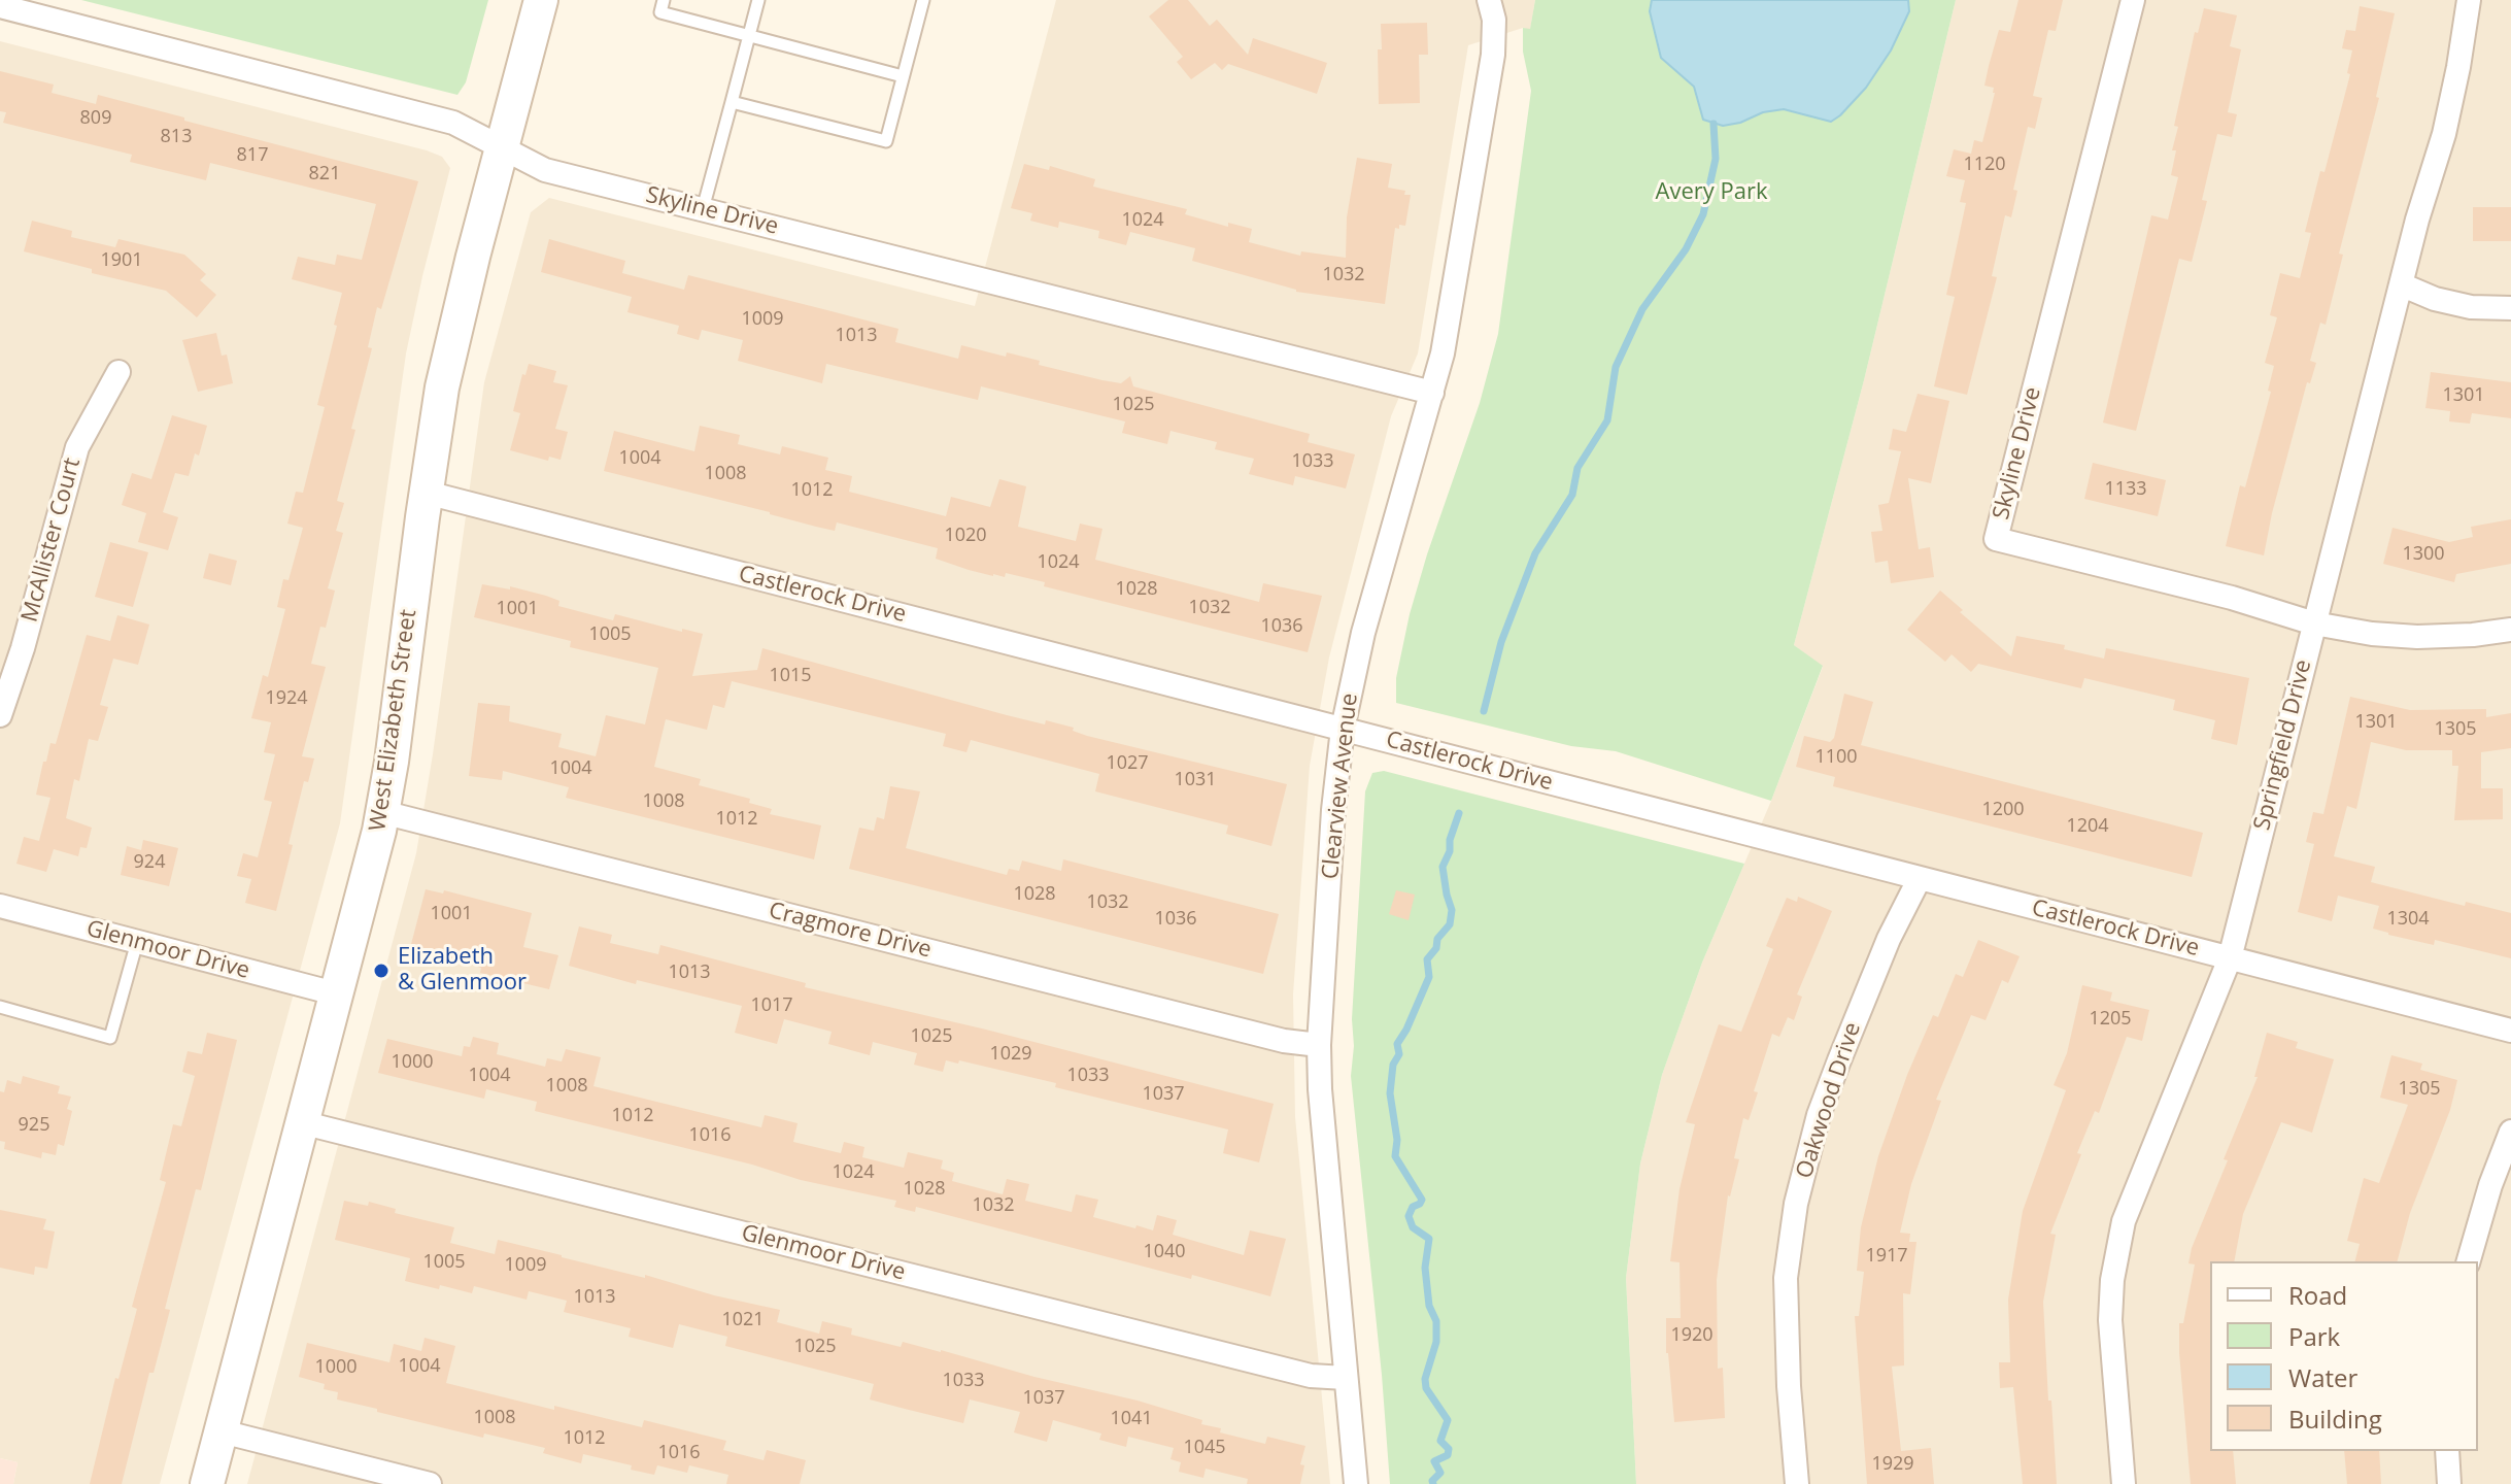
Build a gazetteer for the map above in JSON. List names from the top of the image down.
{
  "streets": {
    "main road": ["West Elizabeth Street"],
    "street": [
      "Skyline Drive",
      "McAllister Court",
      "Castlerock Drive",
      "Springfield Drive",
      "Clearview Avenue",
      "Cragmore Drive",
      "Glenmoor Drive",
      "Oakwood Drive"
    ]
  },
  "crossings": [
    ["Skyline Drive", "West Elizabeth Street"],
    ["Skyline Drive", "Springfield Drive"],
    ["Skyline Drive", "Clearview Avenue"],
    ["Castlerock Drive", "West Elizabeth Street"],
    ["Castlerock Drive", "Springfield Drive"],
    ["Castlerock Drive", "Clearview Avenue"],
    ["Castlerock Drive", "Oakwood Drive"],
    ["West Elizabeth Street", "Cragmore Drive"],
    ["West Elizabeth Street", "Glenmoor Drive"],
    ["Clearview Avenue", "Cragmore Drive"],
    ["Clearview Avenue", "Glenmoor Drive"]
  ],
  "parks": ["Avery Park"],
  "places": ["Elizabeth & Glenmoor"],
  "house_numbers": [
    "809",
    "813",
    "817",
    "1120",
    "821",
    "1024",
    "1901",
    "1032",
    "1009",
    "1013",
    "1301",
    "1025",
    "1004",
    "1033",
    "1008",
    "1133",
    "1012",
    "1020",
    "1300",
    "1024",
    "1028",
    "1032",
    "1001",
    "1036",
    "1005",
    "1015",
    "1924",
    "1301",
    "1305",
    "1100",
    "1027",
    "1004",
    "1031",
    "1008",
    "1200",
    "1012",
    "1204",
    "924",
    "1028",
    "1032",
    "1001",
    "1036",
    "1304",
    "1013",
    "1017",
    "1205",
    "1025",
    "1029",
    "1000",
    "1004",
    "1033",
    "1008",
    "1305",
    "1037",
    "1012",
    "925",
    "1016",
    "1024",
    "1028",
    "1032",
    "1040",
    "1917",
    "1005",
    "1009",
    "1013",
    "1021",
    "1920",
    "1025",
    "1004",
    "1000",
    "1033",
    "1037",
    "1008",
    "1041",
    "1012",
    "1045",
    "1016",
    "1929"
  ],
  "legend": [
    "Road",
    "Park",
    "Water",
    "Building"
  ]
}
